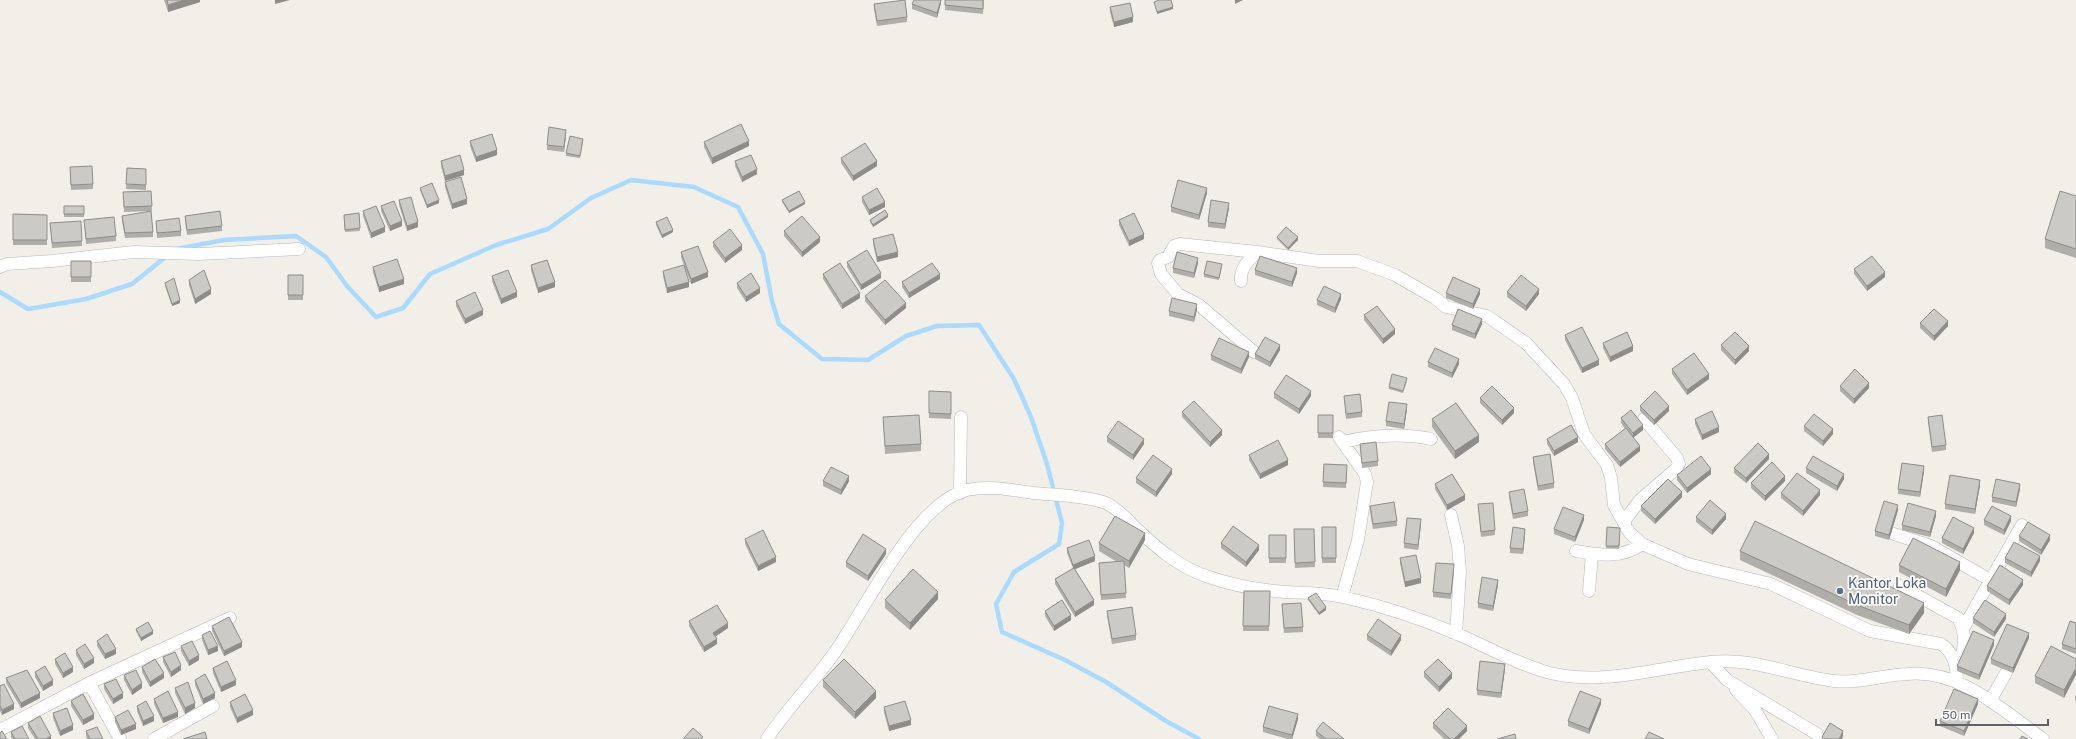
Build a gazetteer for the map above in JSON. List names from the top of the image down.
{
  "places": ["Kantor Loka Monitor"],
  "scale_bar": "50 m"
}
